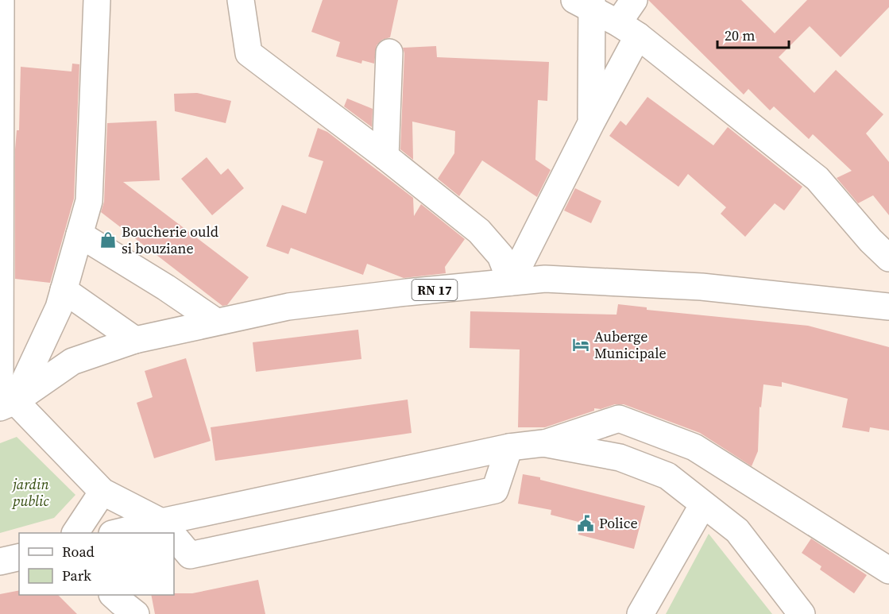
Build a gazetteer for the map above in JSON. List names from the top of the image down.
{
  "streets": {
    "street": ["RN 17"]
  },
  "parks": ["jardin public"],
  "places": {
    "shop": ["Boucherie ould si bouziane"],
    "hotel": ["Auberge Municipale"],
    "public building": ["Police"]
  },
  "legend": ["Road", "Park"],
  "scale_bar": "20 m"
}
